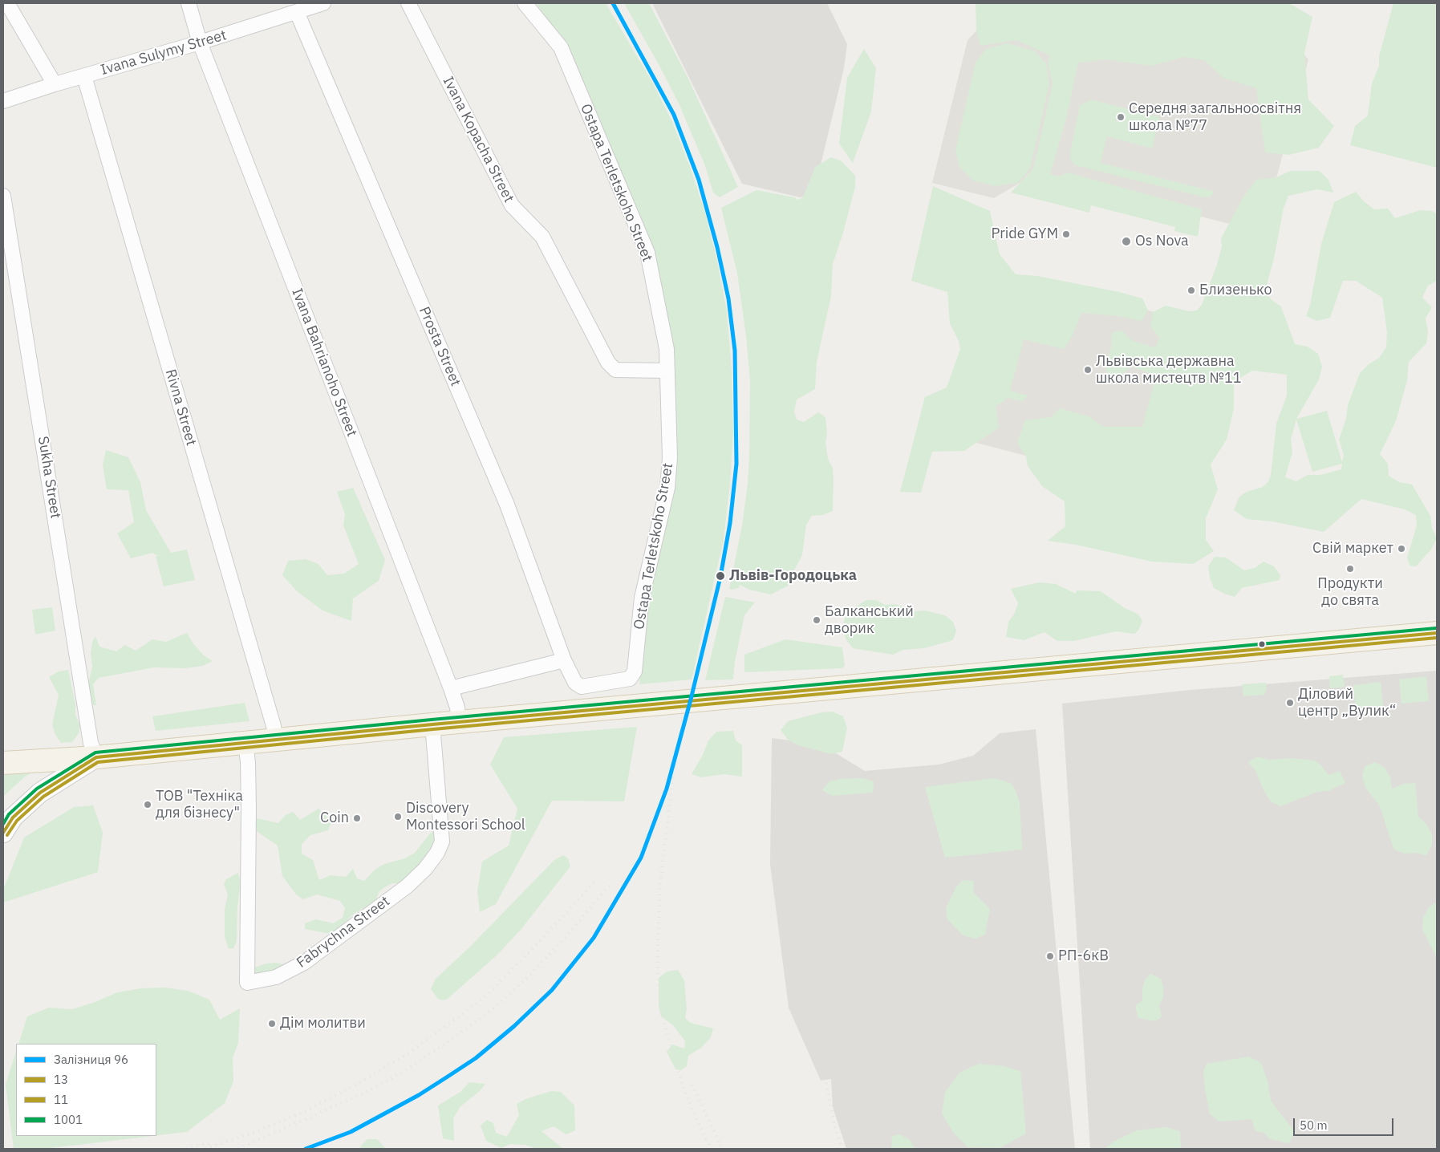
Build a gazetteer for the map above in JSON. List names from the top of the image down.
{
  "streets": {
    "street": [
      "Ivana Sulymy Street",
      "Ivana Kopacha Street",
      "Ostapa Terletskoho Street",
      "Prosta Street",
      "Ivana Bahrianoho Street",
      "Rivna Street",
      "Sukha Street",
      "Fabrychna Street"
    ]
  },
  "crossings": [
    ["Ivana Sulymy Street", "Prosta Street"],
    ["Ivana Sulymy Street", "Ivana Bahrianoho Street"],
    ["Ivana Sulymy Street", "Rivna Street"],
    ["Ivana Kopacha Street", "Ostapa Terletskoho Street"],
    ["Ostapa Terletskoho Street", "Prosta Street"]
  ],
  "places": [
    "Середня загальноосвітня школа №77",
    "Pride GYM",
    "Os Nova",
    "Близенько",
    "Львівська державна школа мистецтв №11",
    "Свій маркет",
    "Продукти до свята",
    "Львів-Городоцька",
    "Балканський дворик",
    "Діловий центр „Вулик“",
    "ТОВ \"Техніка для бізнесу\"",
    "Discovery Montessori School",
    "Coin",
    "РП-6кВ",
    "Дім молитви"
  ],
  "lines": [
    "rail line 96",
    "transit line 1001",
    "transit line 13",
    "transit line 11"
  ],
  "legend": [
    "Залізниця 96",
    "13",
    "11",
    "1001"
  ],
  "scale_bar": "50 m"
}
